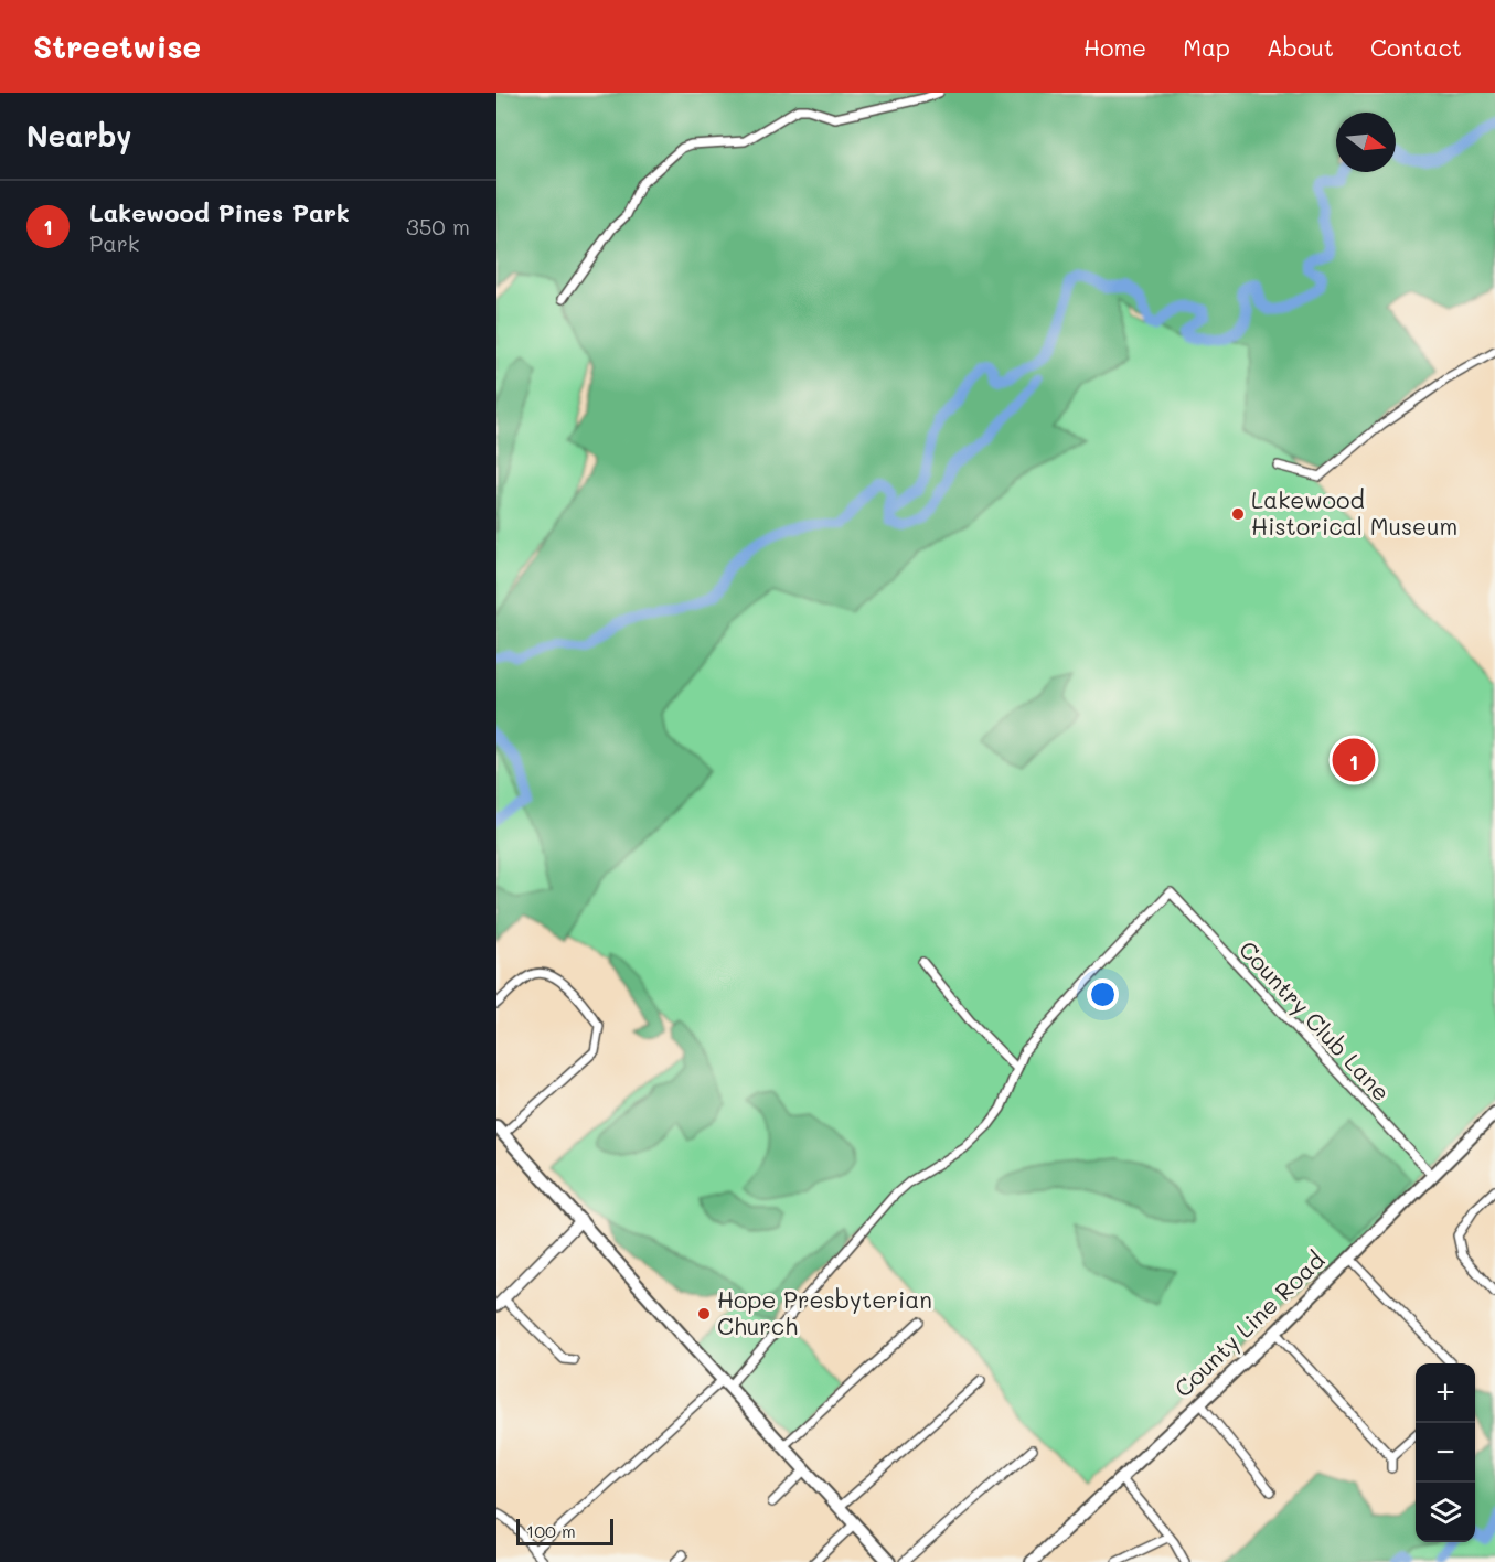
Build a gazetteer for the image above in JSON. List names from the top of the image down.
{
  "streets": {
    "main road": ["County Line Road"],
    "street": ["Country Club Lane"]
  },
  "crossings": [
    ["Country Club Lane", "County Line Road"]
  ],
  "places": ["Lakewood Historical Museum", "Hope Presbyterian Church"],
  "scale_bar": "100 m",
  "north": "right",
  "page": {
    "header": "Streetwise",
    "nav": [
      "Home",
      "Map",
      "About",
      "Contact"
    ],
    "heading": "Nearby",
    "list": [
      {
        "mark": "1",
        "name": "Lakewood Pines Park",
        "note": "Park",
        "value": "350 m"
      }
    ],
    "pins": "1",
    "map_buttons": ["+", "−"],
    "scale": "100 m"
  }
}
